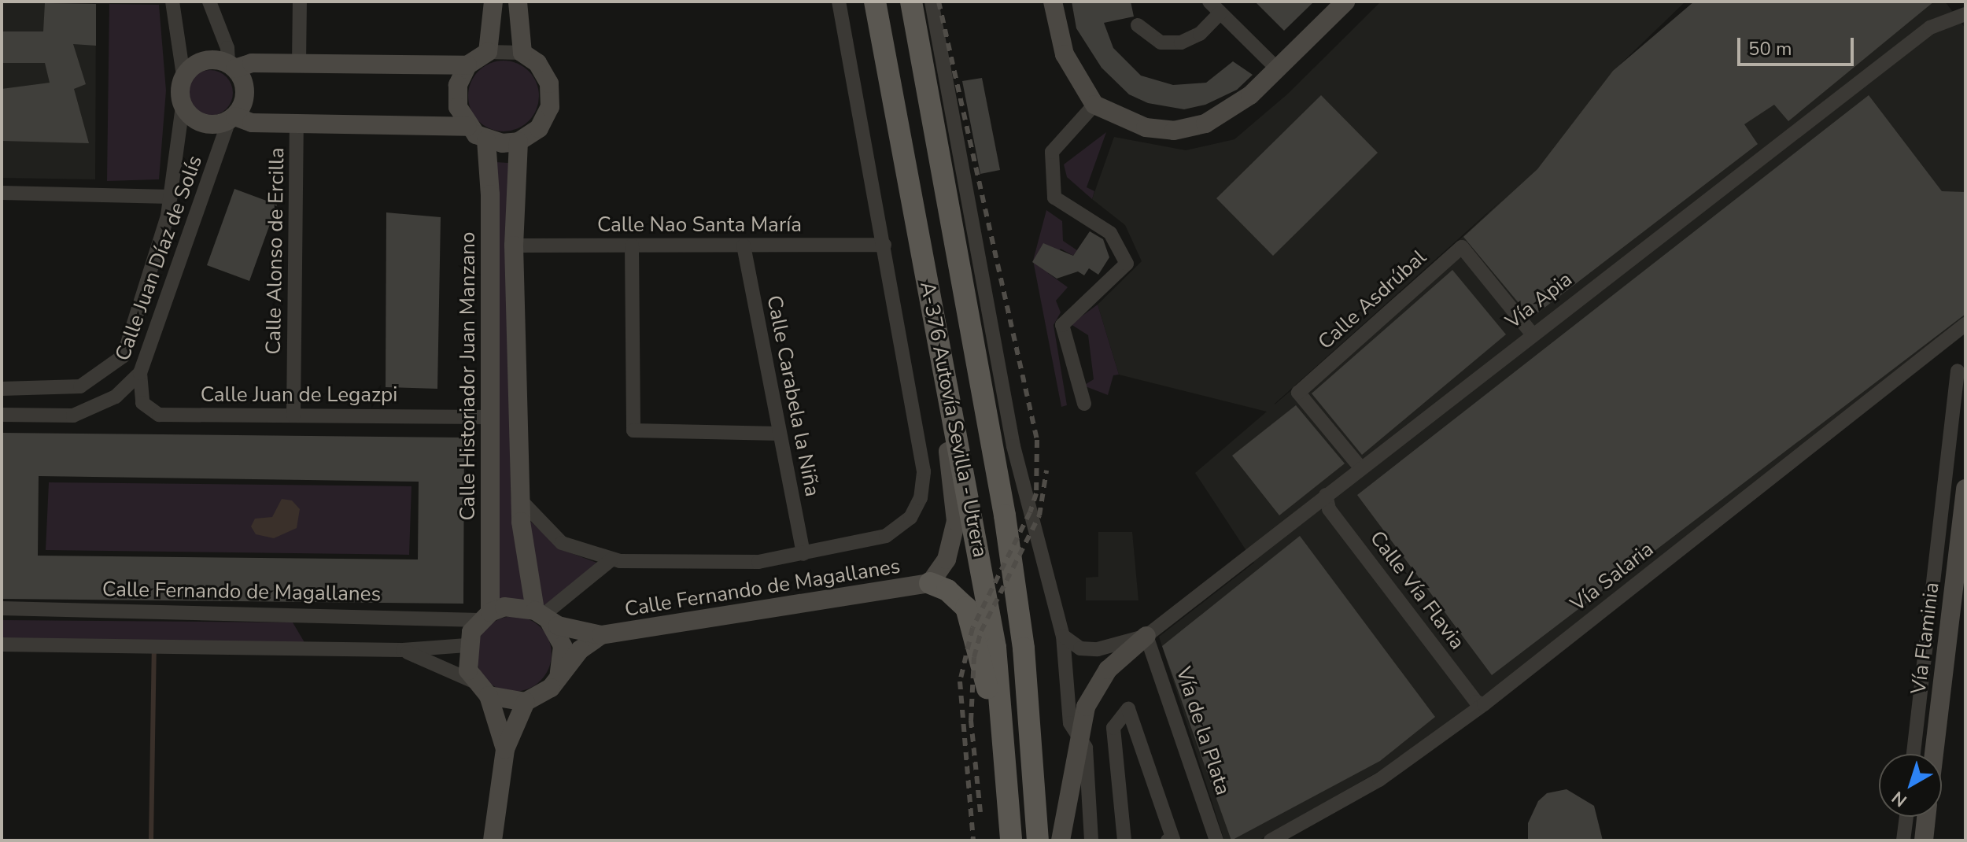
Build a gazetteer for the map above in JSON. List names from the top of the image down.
{
  "streets": {
    "main road": ["A-376 Autovía Sevilla - Utrera"],
    "street": [
      "Calle Nao Santa María",
      "Calle Alonso de Ercilla",
      "Calle Juan Díaz de Solís",
      "Calle Asdrúbal",
      "Vía Apia",
      "Calle Historiador Juan Manzano",
      "Calle Juan de Legazpi",
      "Calle Carabela la Niña",
      "Vía Salaria",
      "Calle Fernando de Magallanes",
      "Calle Vía Flavia",
      "Vía Flaminia",
      "Vía de la Plata"
    ]
  },
  "crossings": [
    ["Calle Nao Santa María", "Calle Carabela la Niña"],
    ["Calle Alonso de Ercilla", "Calle Juan de Legazpi"],
    ["Calle Juan Díaz de Solís", "Calle Juan de Legazpi"],
    ["Calle Asdrúbal", "Vía Apia"],
    ["Vía Apia", "Calle Vía Flavia"],
    ["Vía Apia", "Vía de la Plata"],
    ["Calle Historiador Juan Manzano", "Calle Juan de Legazpi"],
    ["Calle Historiador Juan Manzano", "Calle Fernando de Magallanes"],
    ["Vía Salaria", "Calle Vía Flavia"]
  ],
  "scale_bar": "50 m",
  "north": "bottom left"
}
